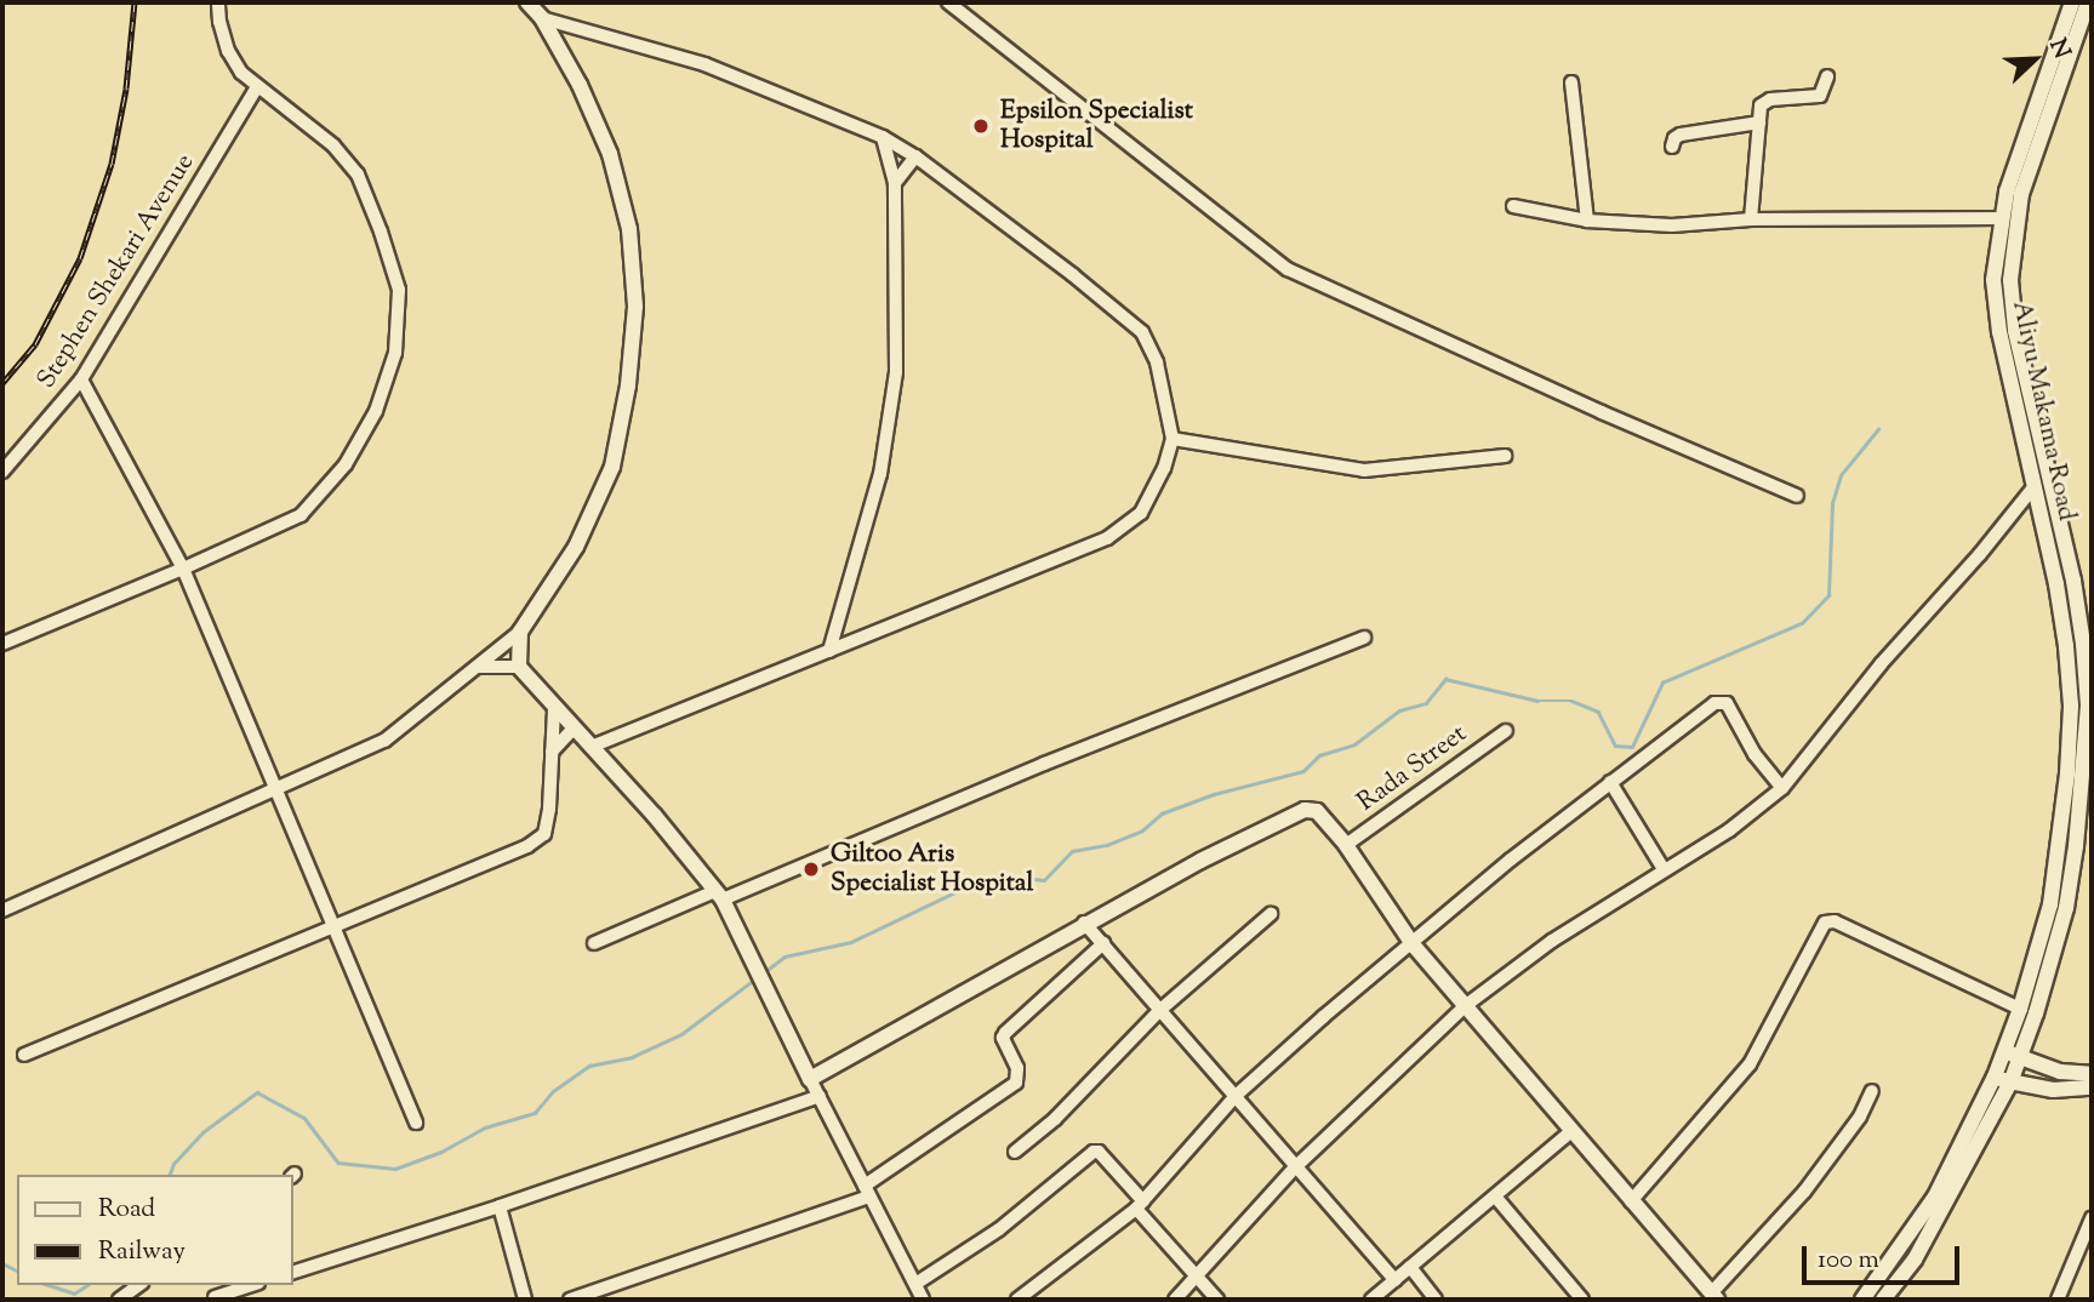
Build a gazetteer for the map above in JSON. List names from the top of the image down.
{
  "streets": {
    "street": ["Stephen Shekari Avenue", "Aliyu Makama Road", "Rada Street"]
  },
  "places": ["Epsilon Specialist Hospital", "Giltoo Aris Specialist Hospital"],
  "legend": ["Road", "Railway"],
  "scale_bar": "100 m",
  "north": "top right"
}
